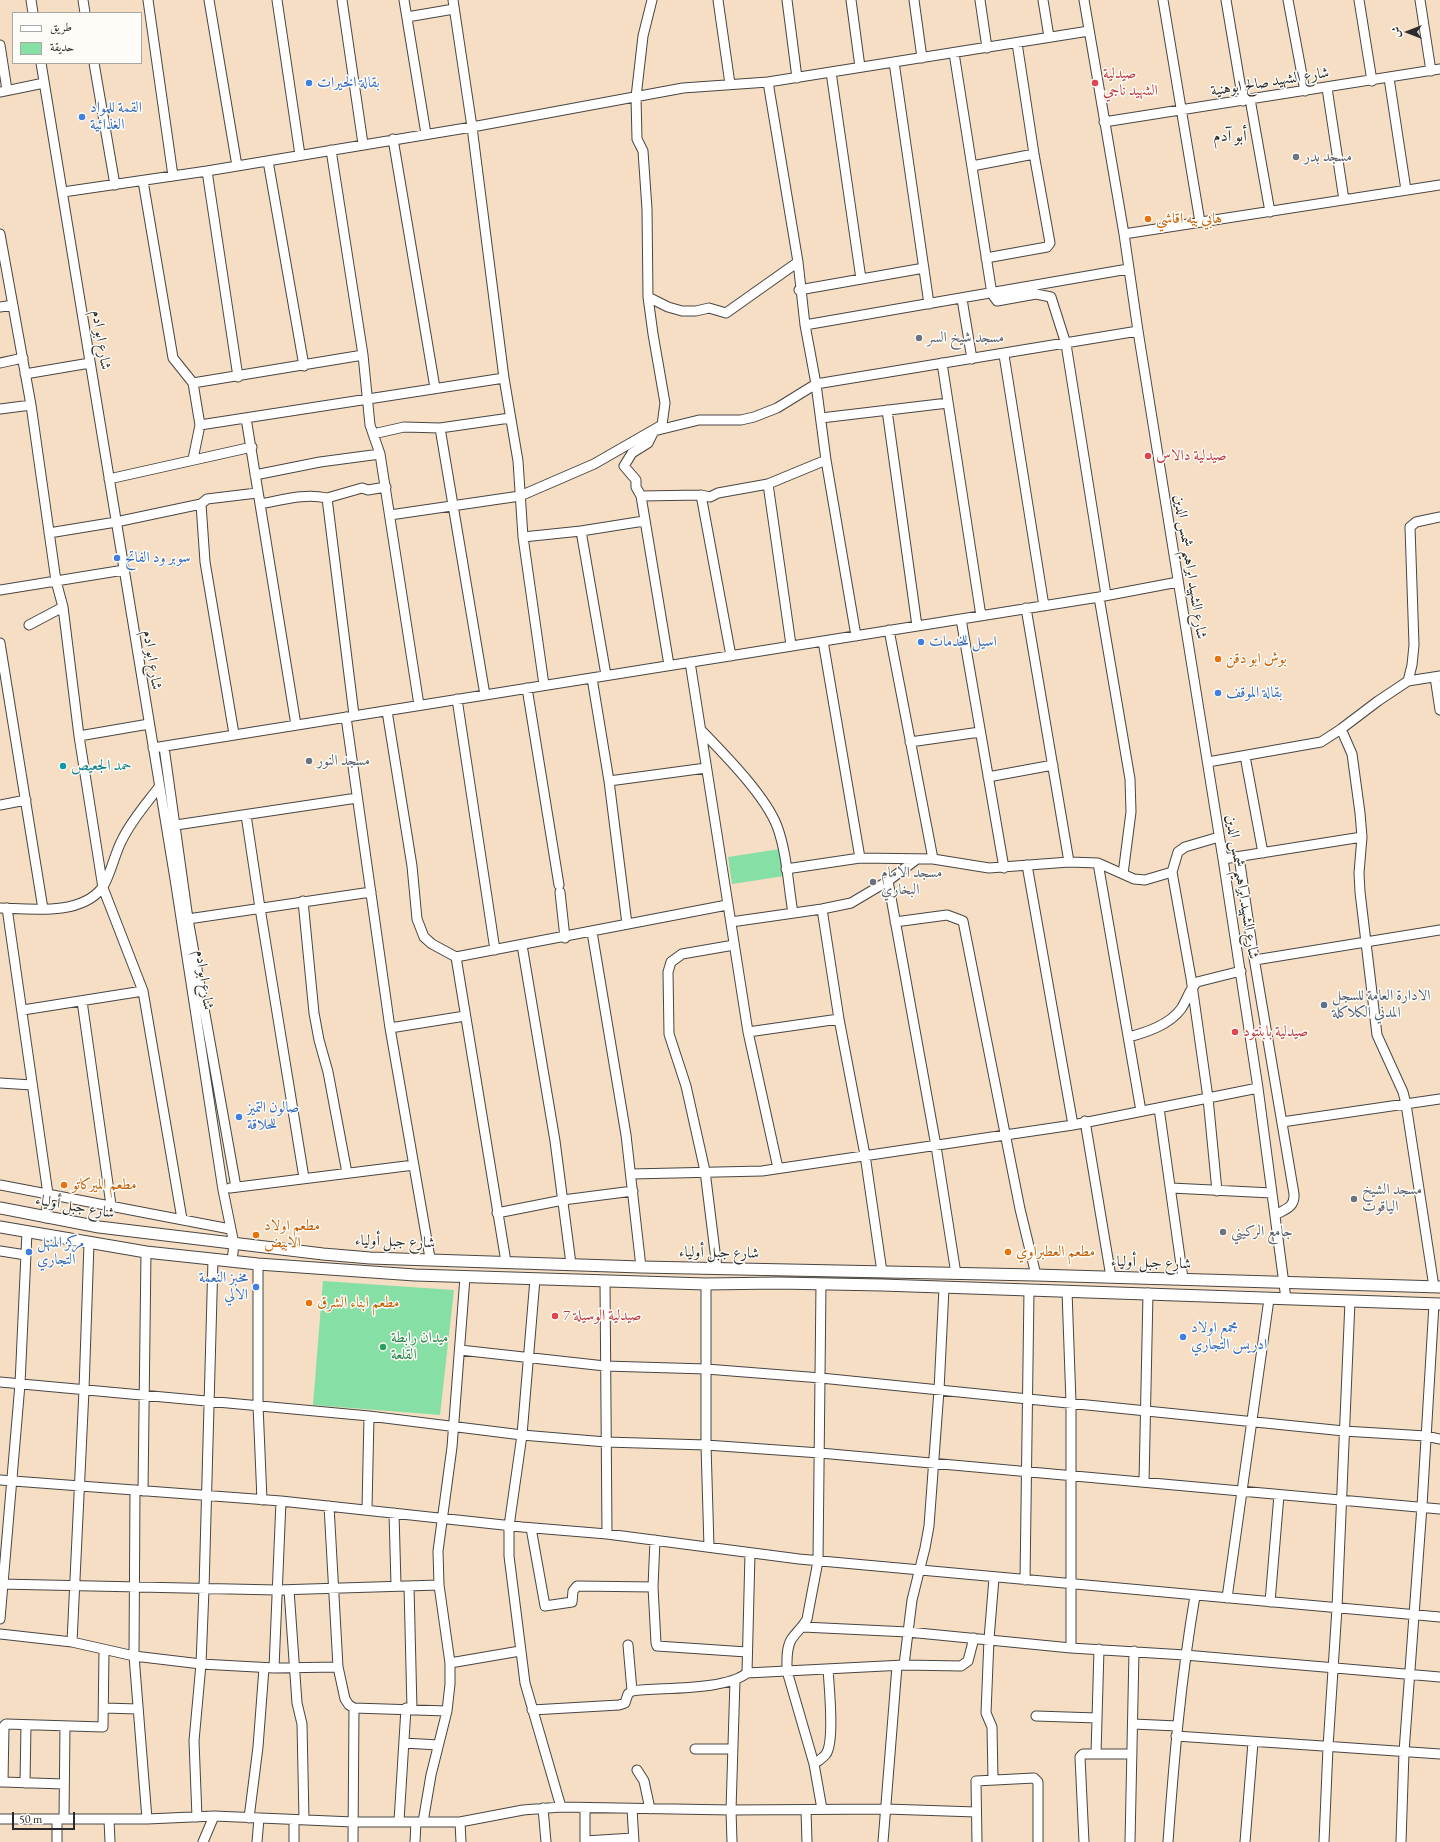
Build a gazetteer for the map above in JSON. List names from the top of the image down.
{
  "streets": {
    "main road": ["شارع جبل أولياء"],
    "street": ["شارع الشهيد صالح ابوهنية", "شارع ابو ادم", "شارع الشهيد ابراهيم شمس الدين"]
  },
  "crossings": [
    ["شارع الشهيد صالح ابوهنية", "شارع الشهيد ابراهيم شمس الدين"],
    ["شارع ابو ادم", "شارع جبل أولياء"],
    ["شارع الشهيد ابراهيم شمس الدين", "شارع جبل أولياء"]
  ],
  "districts": ["أبو آدم"],
  "places": [
    "بقالة الخيرات",
    "صيدلية الشهيد ناجي",
    "القمة للمواد الغذائية",
    "مسجد بدر",
    "هابي بيه اقاشي",
    "مسجد شيخ السر",
    "صيدلية دالاس",
    "سوبر ود الفاتح",
    "اسيل للخدمات",
    "بوش ابو دقن",
    "بقالة الموقف",
    "مسجد النور",
    "حمد الجعيص",
    "مسجد الامام البخاري",
    "الادارة العامة للسجل المدني الكلاكلة",
    "صيدلية بابنتود",
    "صالون التميز للحلاقة",
    "مطعم الميركاتو",
    "مسجد الشيخ الياقوت",
    "جامع الركيني",
    "مطعم اولاد الابيض",
    "مركز المنهل التجاري",
    "مطعم العطبراوي",
    "مخبز النعمة الالي",
    "مطعم ابناء الشرق",
    "صيدلية الوسيلة 7",
    "مجمع اولاد ادريس التجاري",
    "ميدان رابطة القلعة"
  ],
  "legend": ["طريق", "حديقة"],
  "scale_bar": "50 m",
  "north": "left"
}
